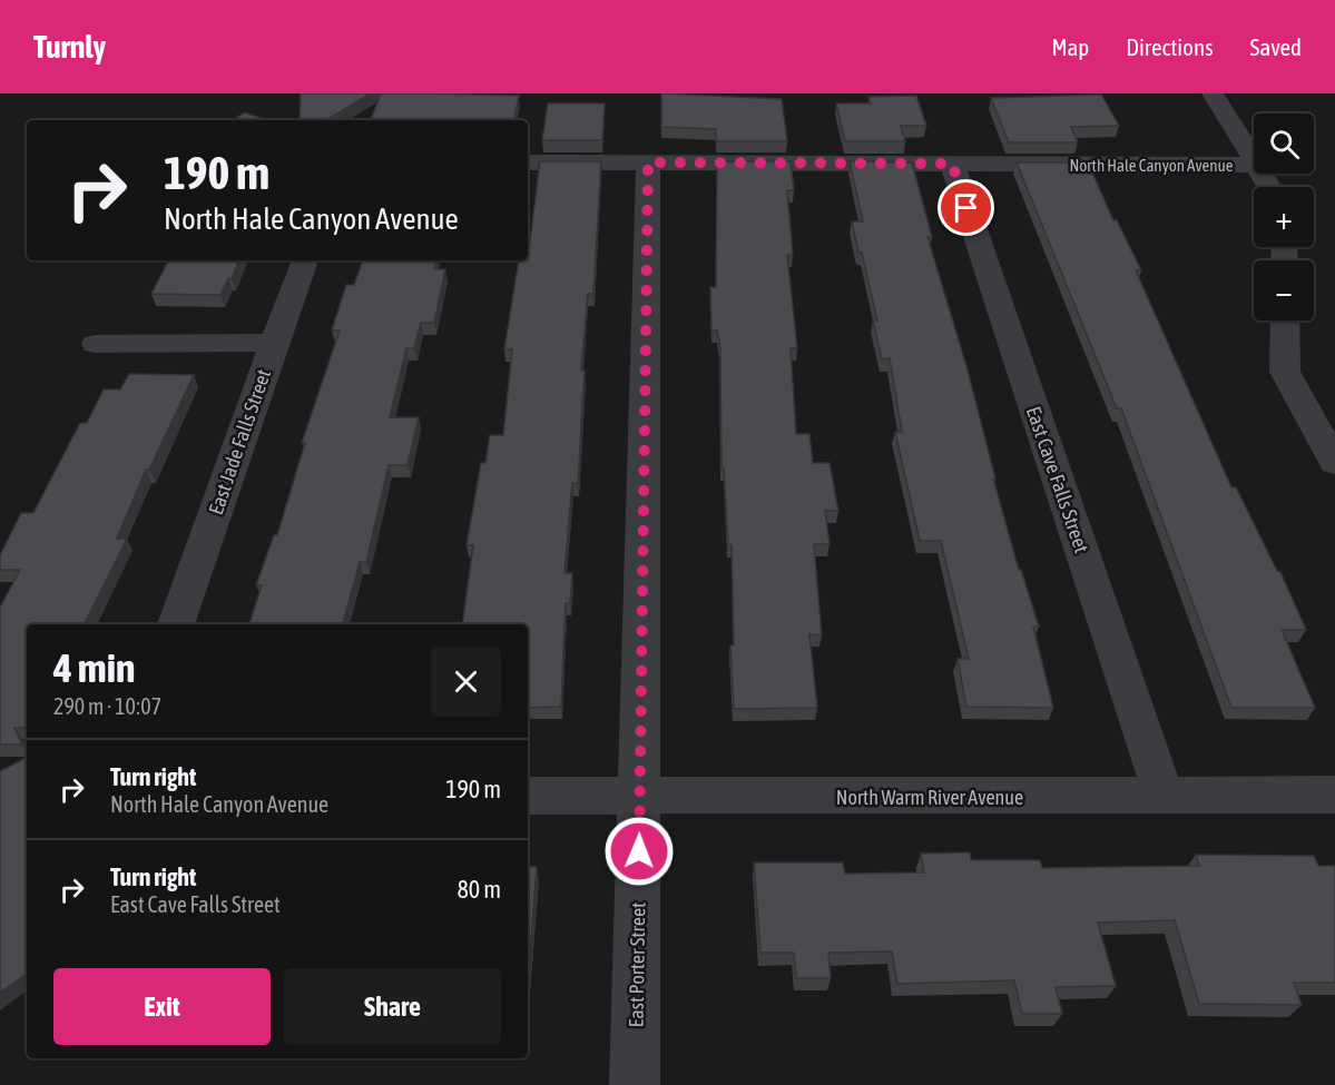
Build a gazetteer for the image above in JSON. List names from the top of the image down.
{
  "streets": {
    "street": [
      "North Hale Canyon Avenue",
      "East Jade Falls Street",
      "East Cave Falls Street",
      "North Warm River Avenue",
      "East Porter Street"
    ]
  },
  "crossings": [
    ["North Hale Canyon Avenue", "East Cave Falls Street"],
    ["North Hale Canyon Avenue", "East Porter Street"],
    ["East Cave Falls Street", "North Warm River Avenue"],
    ["North Warm River Avenue", "East Porter Street"]
  ],
  "page": {
    "header": "Turnly",
    "nav": ["Map", "Directions", "Saved"],
    "map_buttons": ["+", "−"],
    "turn": ["190 m", "North Hale Canyon Avenue"],
    "heading": ["4 min", "290 m · 10:07"],
    "list": [
      {
        "name": "Turn right",
        "note": "North Hale Canyon Avenue",
        "value": "190 m"
      },
      {
        "name": "Turn right",
        "note": "East Cave Falls Street",
        "value": "80 m"
      }
    ],
    "buttons": ["Exit", "Share"]
  }
}
